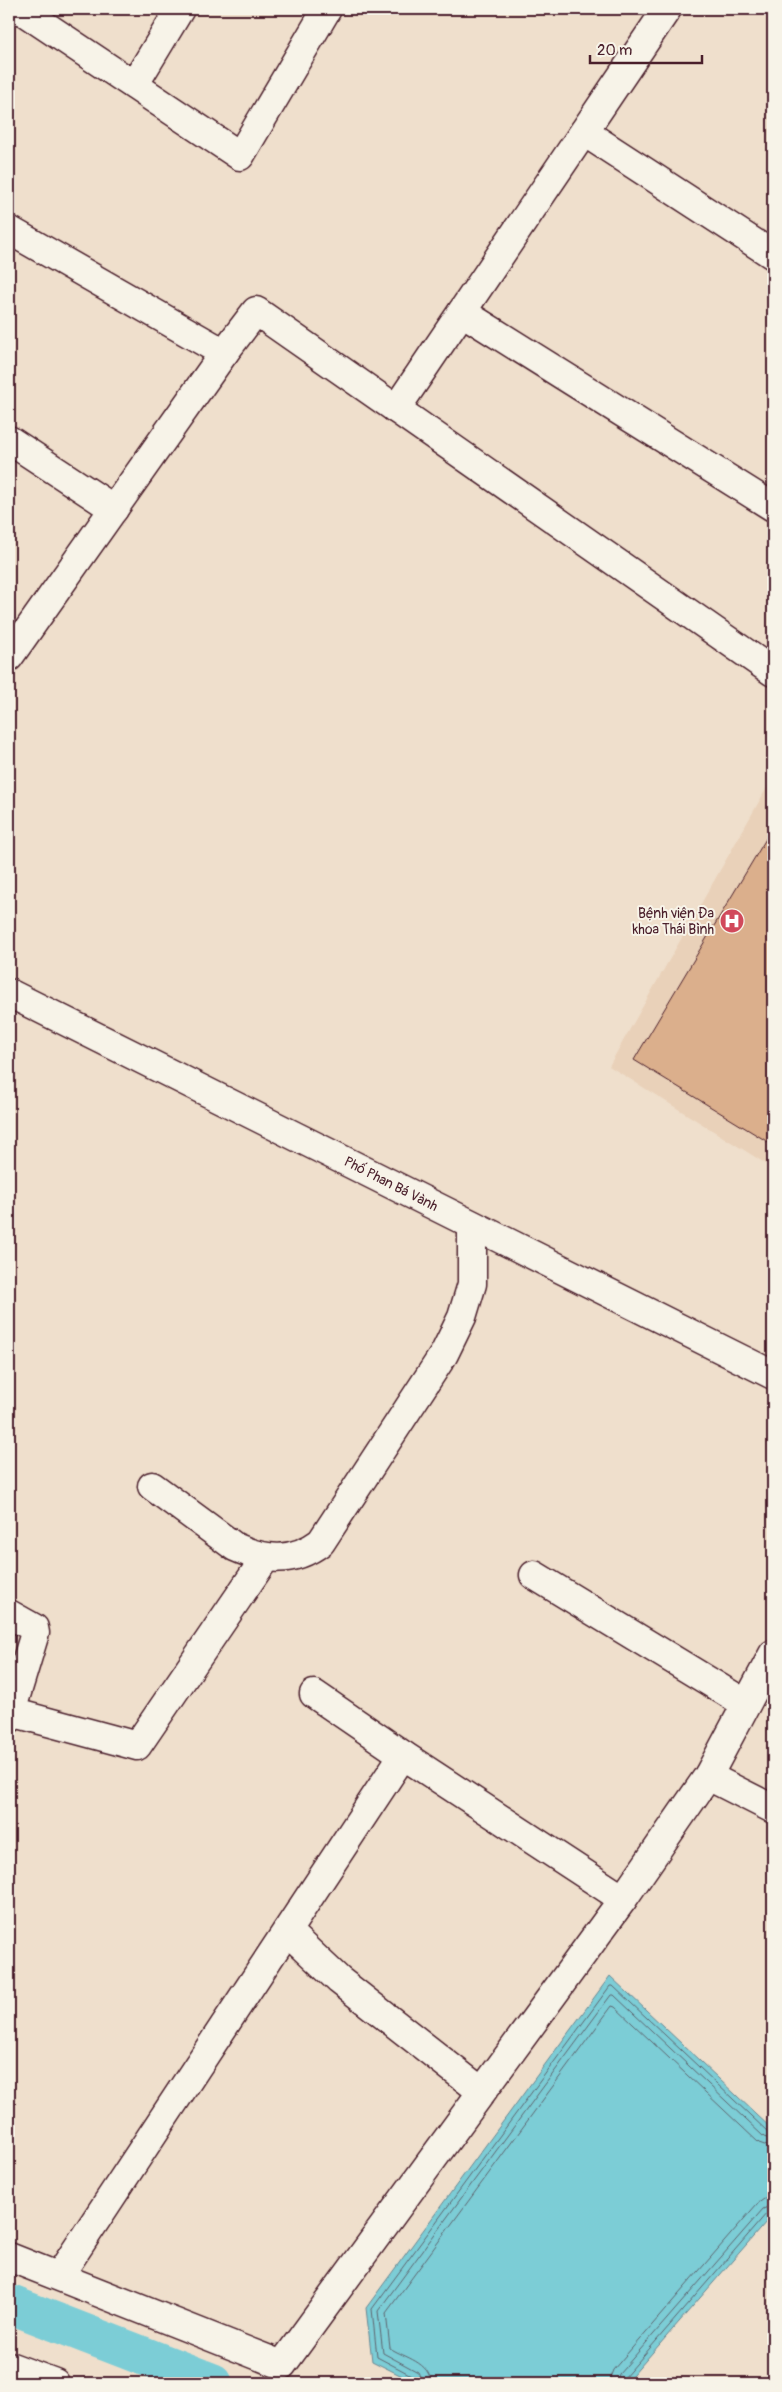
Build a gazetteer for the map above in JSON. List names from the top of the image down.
{
  "streets": {
    "street": ["Phố Phan Bá Vành"]
  },
  "places": {
    "hospital": ["Bệnh viện Đa khoa Thái Bình"]
  },
  "scale_bar": "20 m"
}
